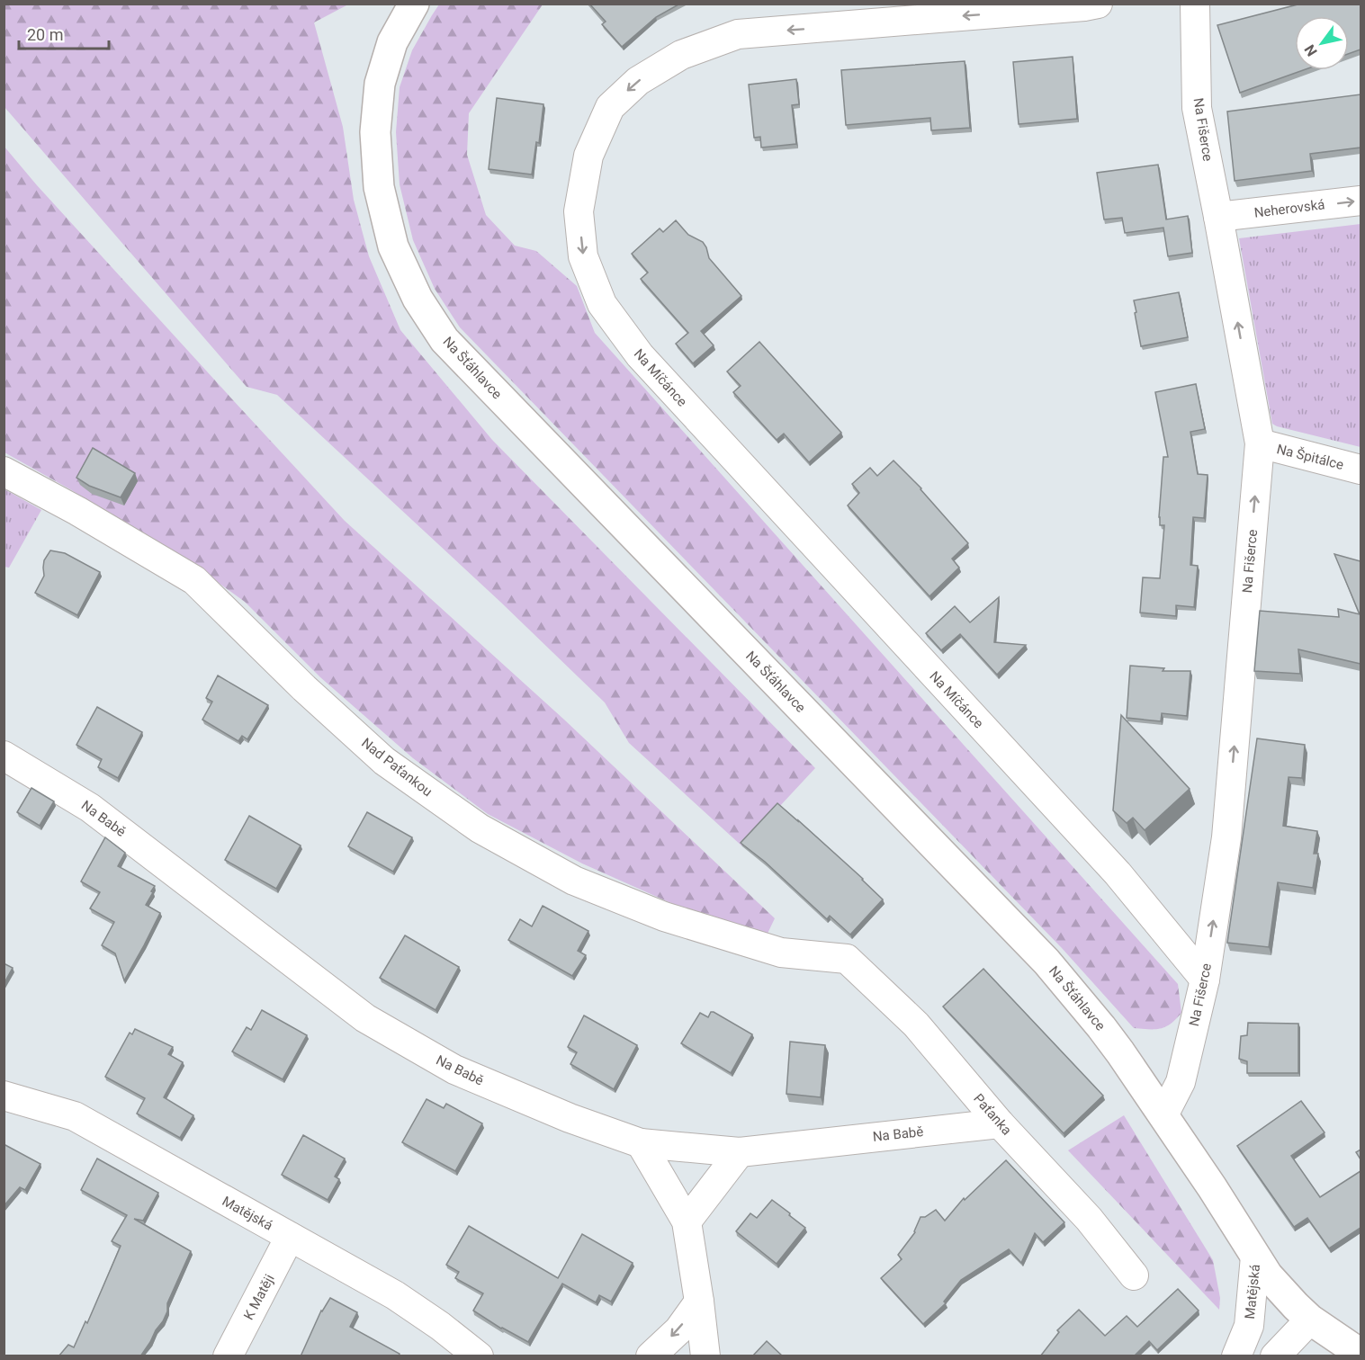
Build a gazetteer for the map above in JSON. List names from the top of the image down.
{
  "streets": {
    "street": [
      "Na Fišerce",
      "Neherovská",
      "Na Šťáhlavce",
      "Na Míčánce",
      "Na Špitálce",
      "Nad Paťankou",
      "Na Babě",
      "Paťanka",
      "Matějská",
      "K Matěji"
    ]
  },
  "crossings": [
    ["Na Fišerce", "Neherovská"],
    ["Na Fišerce", "Na Šťáhlavce"],
    ["Na Fišerce", "Na Míčánce"],
    ["Na Fišerce", "Na Špitálce"],
    ["Na Šťáhlavce", "Matějská"],
    ["Nad Paťankou", "Paťanka"],
    ["Na Babě", "Paťanka"],
    ["Matějská", "K Matěji"]
  ],
  "one_way": ["Na Fišerce", "Neherovská"],
  "scale_bar": "20 m",
  "north": "bottom left"
}
